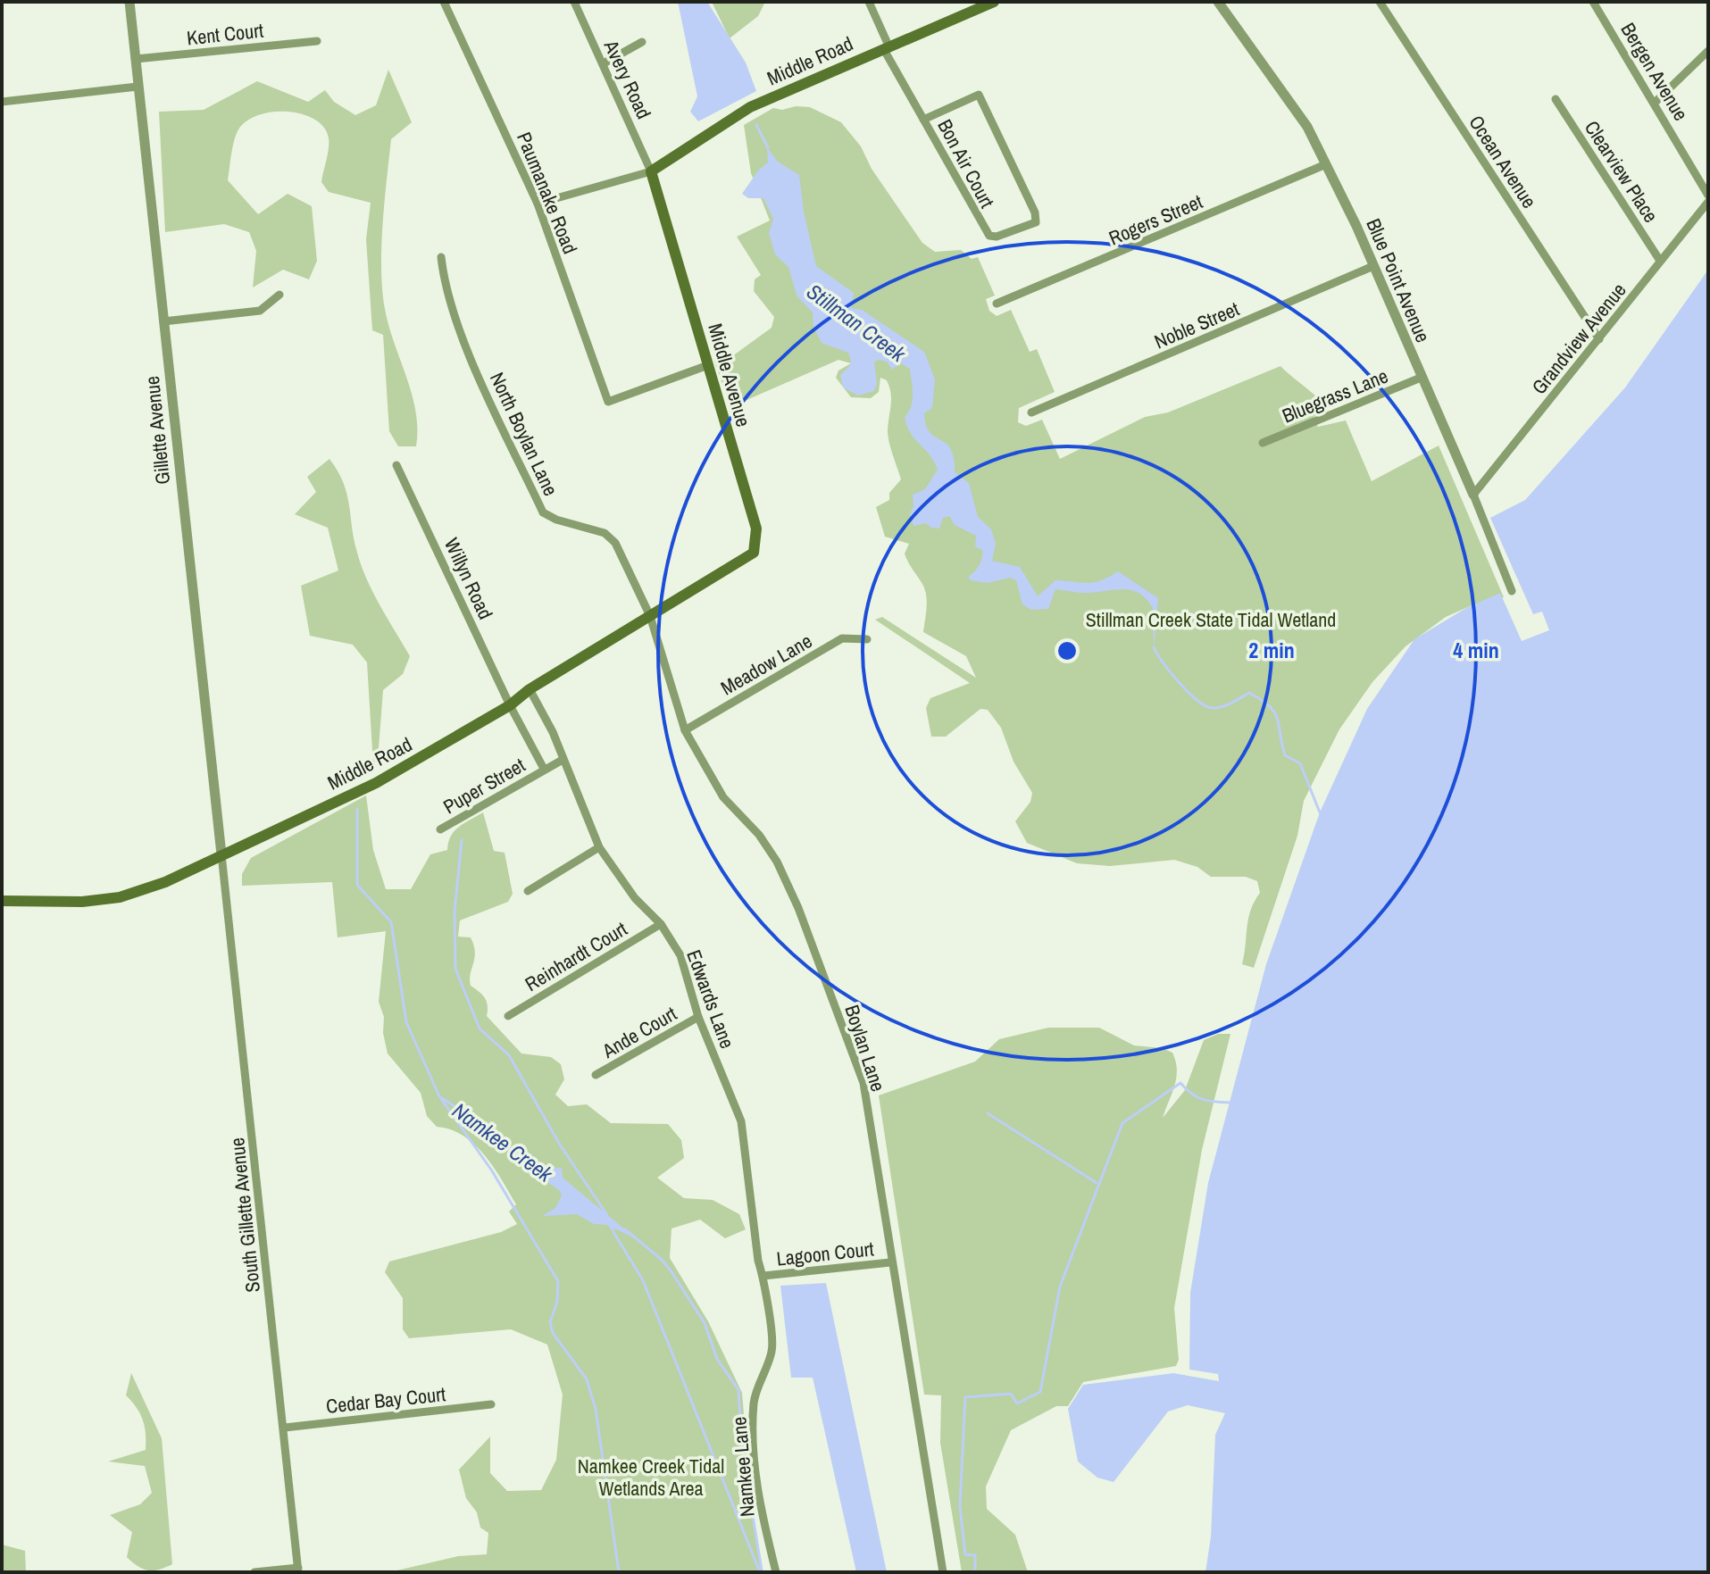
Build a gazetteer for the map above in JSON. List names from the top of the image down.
{
  "streets": {
    "main road": ["Middle Road", "Middle Avenue"],
    "street": [
      "Kent Court",
      "Bergen Avenue",
      "Avery Road",
      "Ocean Avenue",
      "Bon Air Court",
      "Clearview Place",
      "Paumanake Road",
      "Rogers Street",
      "Blue Point Avenue",
      "Noble Street",
      "Grandview Avenue",
      "Bluegrass Lane",
      "Gillette Avenue",
      "North Boylan Lane",
      "Willyn Road",
      "Meadow Lane",
      "Puper Street",
      "Reinhardt Court",
      "Edwards Lane",
      "Ande Court",
      "Boylan Lane",
      "South Gillette Avenue",
      "Lagoon Court",
      "Cedar Bay Court",
      "Namkee Lane"
    ]
  },
  "crossings": [
    ["Kent Court", "Gillette Avenue"],
    ["Middle Road", "Avery Road"],
    ["Middle Road", "Middle Avenue"],
    ["Middle Road", "Gillette Avenue"],
    ["Middle Road", "North Boylan Lane"],
    ["Middle Road", "Willyn Road"],
    ["Middle Road", "Edwards Lane"],
    ["Middle Road", "Boylan Lane"],
    ["Middle Road", "South Gillette Avenue"],
    ["Avery Road", "Middle Avenue"],
    ["Ocean Avenue", "Grandview Avenue"],
    ["Clearview Place", "Grandview Avenue"],
    ["Paumanake Road", "Middle Avenue"],
    ["Rogers Street", "Blue Point Avenue"],
    ["Blue Point Avenue", "Noble Street"],
    ["Blue Point Avenue", "Grandview Avenue"],
    ["Blue Point Avenue", "Bluegrass Lane"],
    ["Gillette Avenue", "South Gillette Avenue"],
    ["North Boylan Lane", "Boylan Lane"],
    ["Willyn Road", "Puper Street"],
    ["Meadow Lane", "Boylan Lane"],
    ["Reinhardt Court", "Edwards Lane"],
    ["Edwards Lane", "Ande Court"],
    ["Edwards Lane", "Lagoon Court"],
    ["Edwards Lane", "Namkee Lane"],
    ["Boylan Lane", "Lagoon Court"],
    ["South Gillette Avenue", "Cedar Bay Court"],
    ["Lagoon Court", "Namkee Lane"]
  ],
  "water": ["Stillman Creek", "Namkee Creek"],
  "parks": ["Stillman Creek State Tidal Wetland", "Namkee Creek Tidal Wetlands Area"],
  "rings": ["2 min", "4 min"]
}
